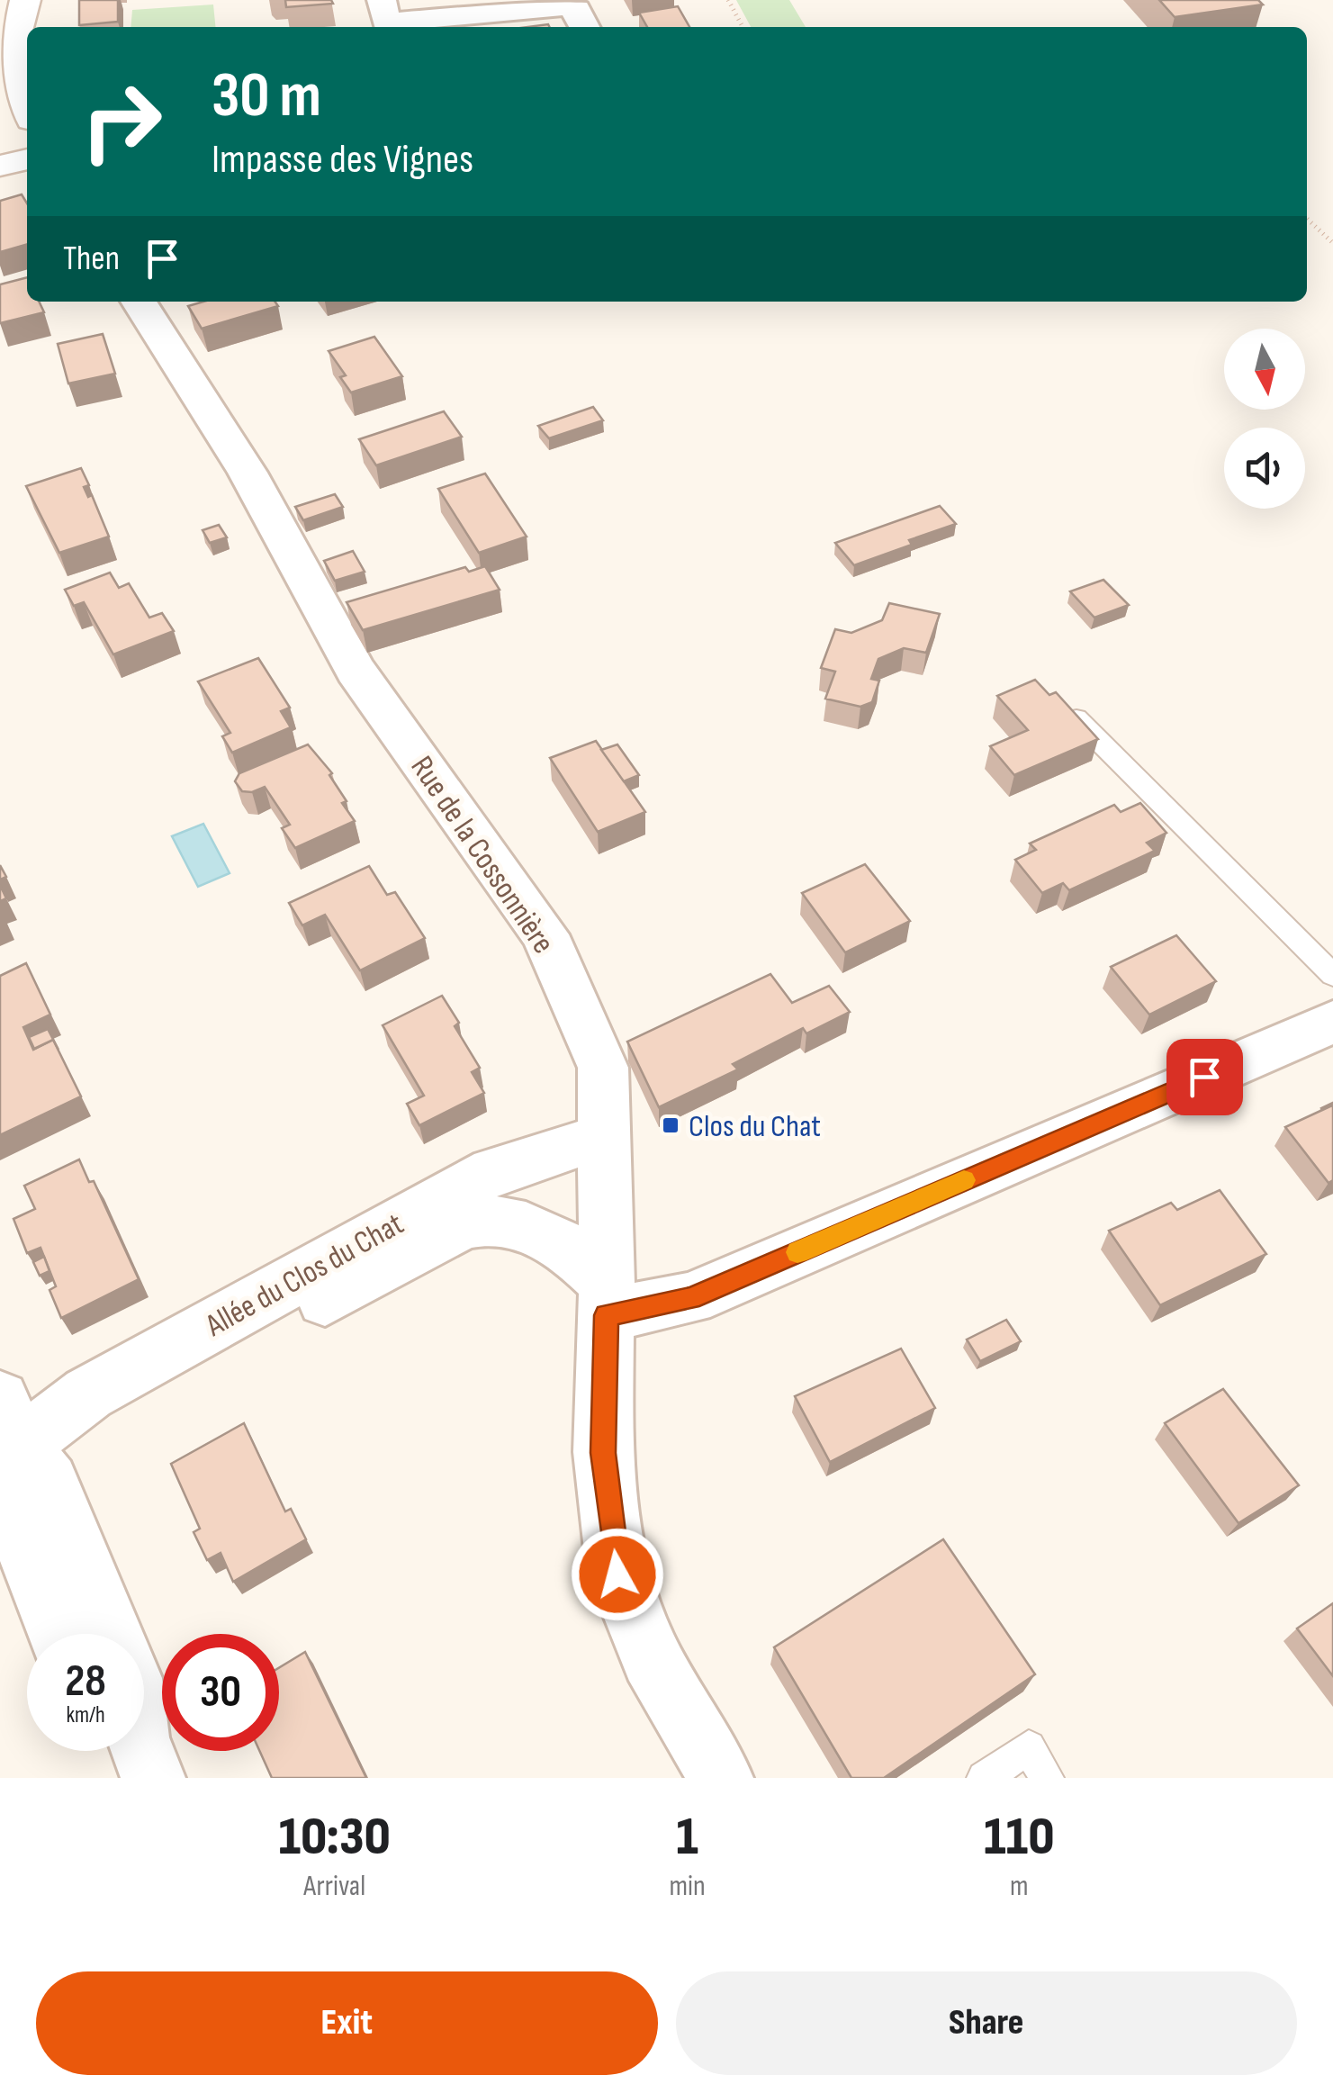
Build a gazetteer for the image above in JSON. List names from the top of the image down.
{
  "streets": {
    "street": ["Rue de la Cossonnière", "Allée du Clos du Chat"]
  },
  "crossings": [
    ["Rue de la Cossonnière", "Allée du Clos du Chat"]
  ],
  "places": {
    "transit": ["Clos du Chat"]
  },
  "north": "bottom",
  "page": {
    "turn": ["30 m", "Impasse des Vignes"],
    "then": "Then",
    "speed": "28 km/h",
    "limit": "30",
    "eta": [
      "10:30",
      "Arrival",
      "1",
      "min",
      "110",
      "m"
    ],
    "buttons": ["Exit", "Share"]
  }
}
